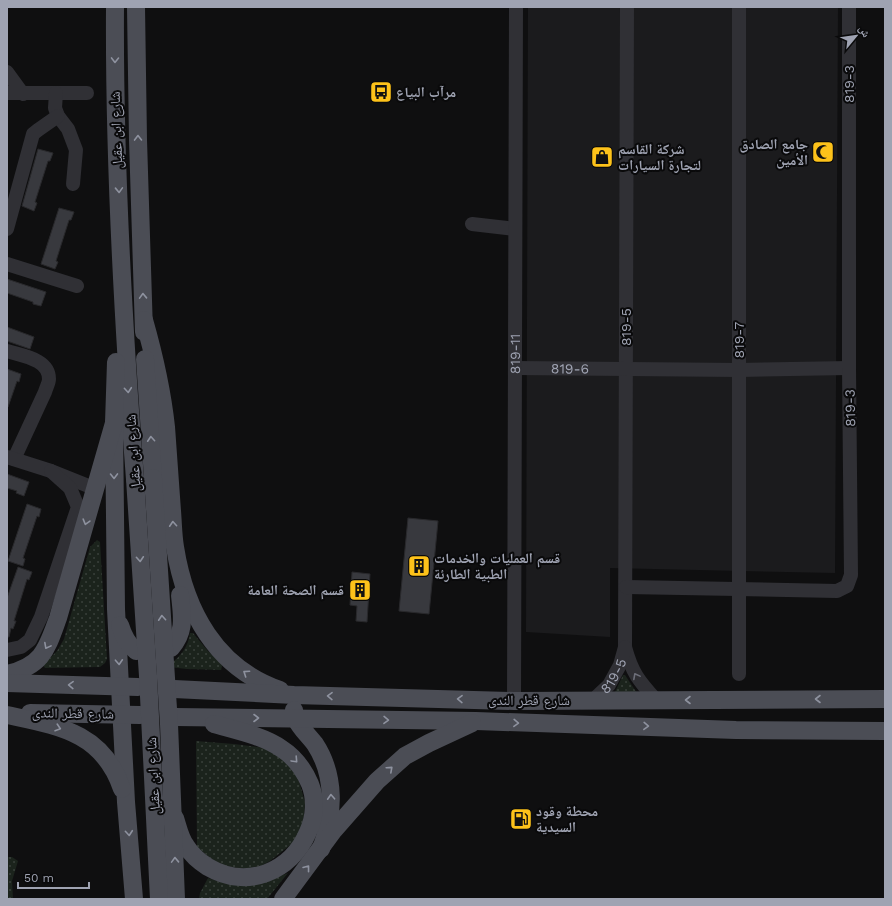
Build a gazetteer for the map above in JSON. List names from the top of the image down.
{
  "streets": {
    "main road": ["شارع ابن عقيل", "شارع قطر الندى"],
    "street": [
      "819-3",
      "819-5",
      "819-7",
      "819-11",
      "819-6"
    ]
  },
  "crossings": [
    ["819-3", "819-5"],
    ["819-3", "819-7"],
    ["819-3", "819-6"],
    ["819-5", "819-6"],
    ["819-5", "شارع قطر الندى"],
    ["819-7", "819-6"],
    ["819-11", "819-6"],
    ["819-11", "شارع قطر الندى"]
  ],
  "places": {
    "bus stop": ["مرآب البياع"],
    "mosque": ["جامع الصادق الأمين"],
    "shop": ["شركة القاسم لتجارة السيارات"],
    "building": ["قسم العمليات والخدمات الطبية الطارئة", "قسم الصحة العامة"],
    "fuel station": ["محطة وقود السيدية"]
  },
  "scale_bar": "50 m",
  "north": "top right"
}
